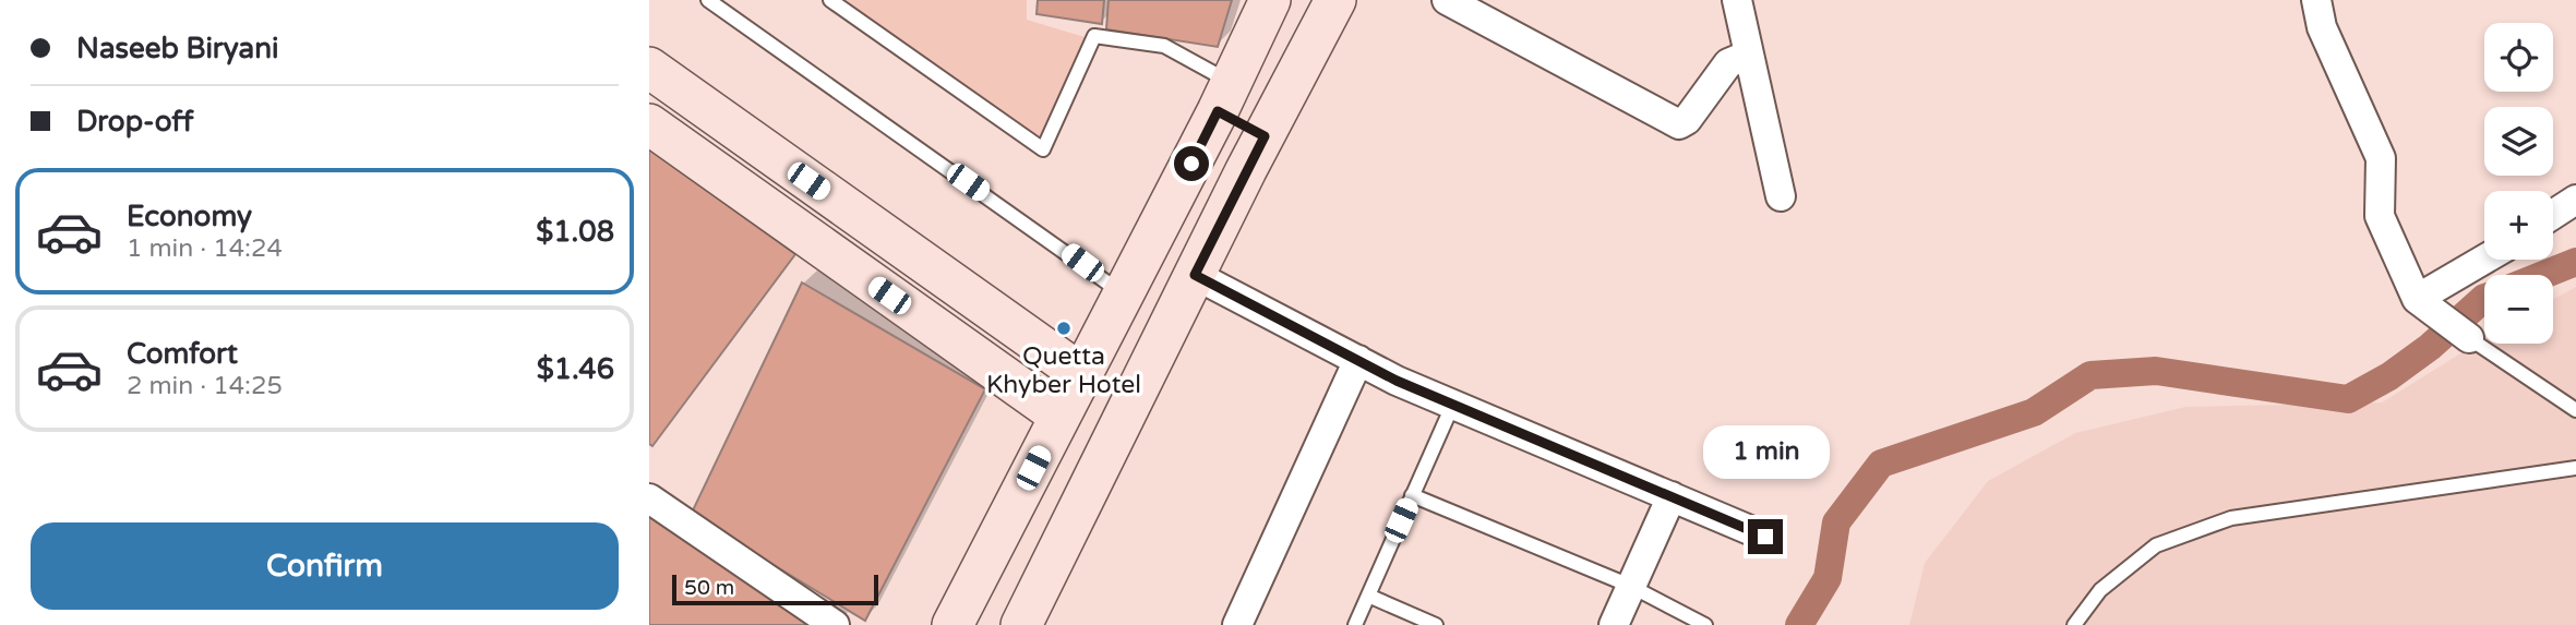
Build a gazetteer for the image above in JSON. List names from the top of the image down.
{
  "places": ["Quetta Khyber Hotel"],
  "scale_bar": "50 m",
  "page": {
    "banner": ["Naseeb Biryani", "Drop-off"],
    "map_buttons": ["+", "−"],
    "list": [
      {
        "name": "Economy",
        "note": "1 min · 14:24",
        "value": "$1.08"
      },
      {
        "name": "Comfort",
        "note": "2 min · 14:25",
        "value": "$1.46"
      }
    ],
    "bubble": "1 min",
    "buttons": "Confirm",
    "scale": "50 m"
  }
}
